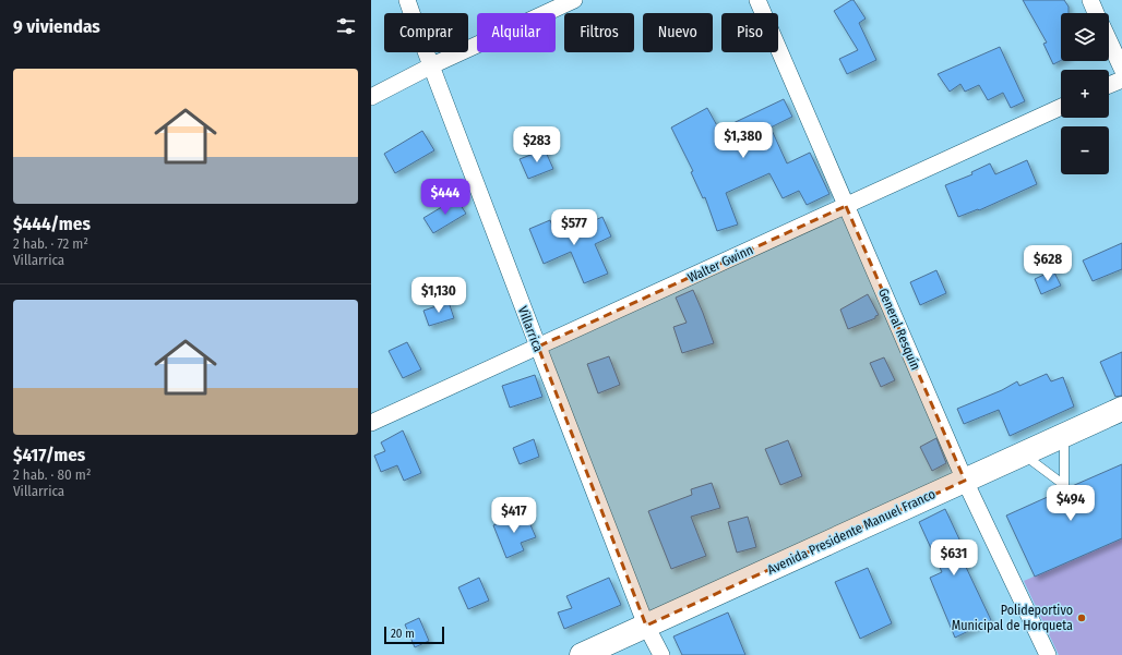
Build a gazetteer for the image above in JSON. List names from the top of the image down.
{
  "streets": {
    "main road": ["Avenida Presidente Manuel Franco"],
    "street": ["Walter Gwinn", "Villarrica", "General Resquín"]
  },
  "crossings": [
    ["Walter Gwinn", "Villarrica"],
    ["Walter Gwinn", "General Resquín"],
    ["Villarrica", "Avenida Presidente Manuel Franco"],
    ["General Resquín", "Avenida Presidente Manuel Franco"]
  ],
  "places": ["Polideportivo Municipal de Horqueta"],
  "scale_bar": "20 m",
  "page": {
    "heading": "9 viviendas",
    "map_buttons": ["+", "−"],
    "chip": [
      "Comprar",
      "Alquilar",
      "Filtros",
      "Nuevo",
      "Piso"
    ],
    "list": [
      {
        "name": "$444/mes",
        "note": "2 hab. · 72 m² · Villarrica"
      },
      {
        "name": "$417/mes",
        "note": "2 hab. · 80 m² · Villarrica"
      }
    ],
    "price": [
      "$1,380",
      "$283",
      "$444",
      "$577",
      "$628",
      "$1,130",
      "$494",
      "$417",
      "$631"
    ],
    "scale": "20 m"
  }
}
